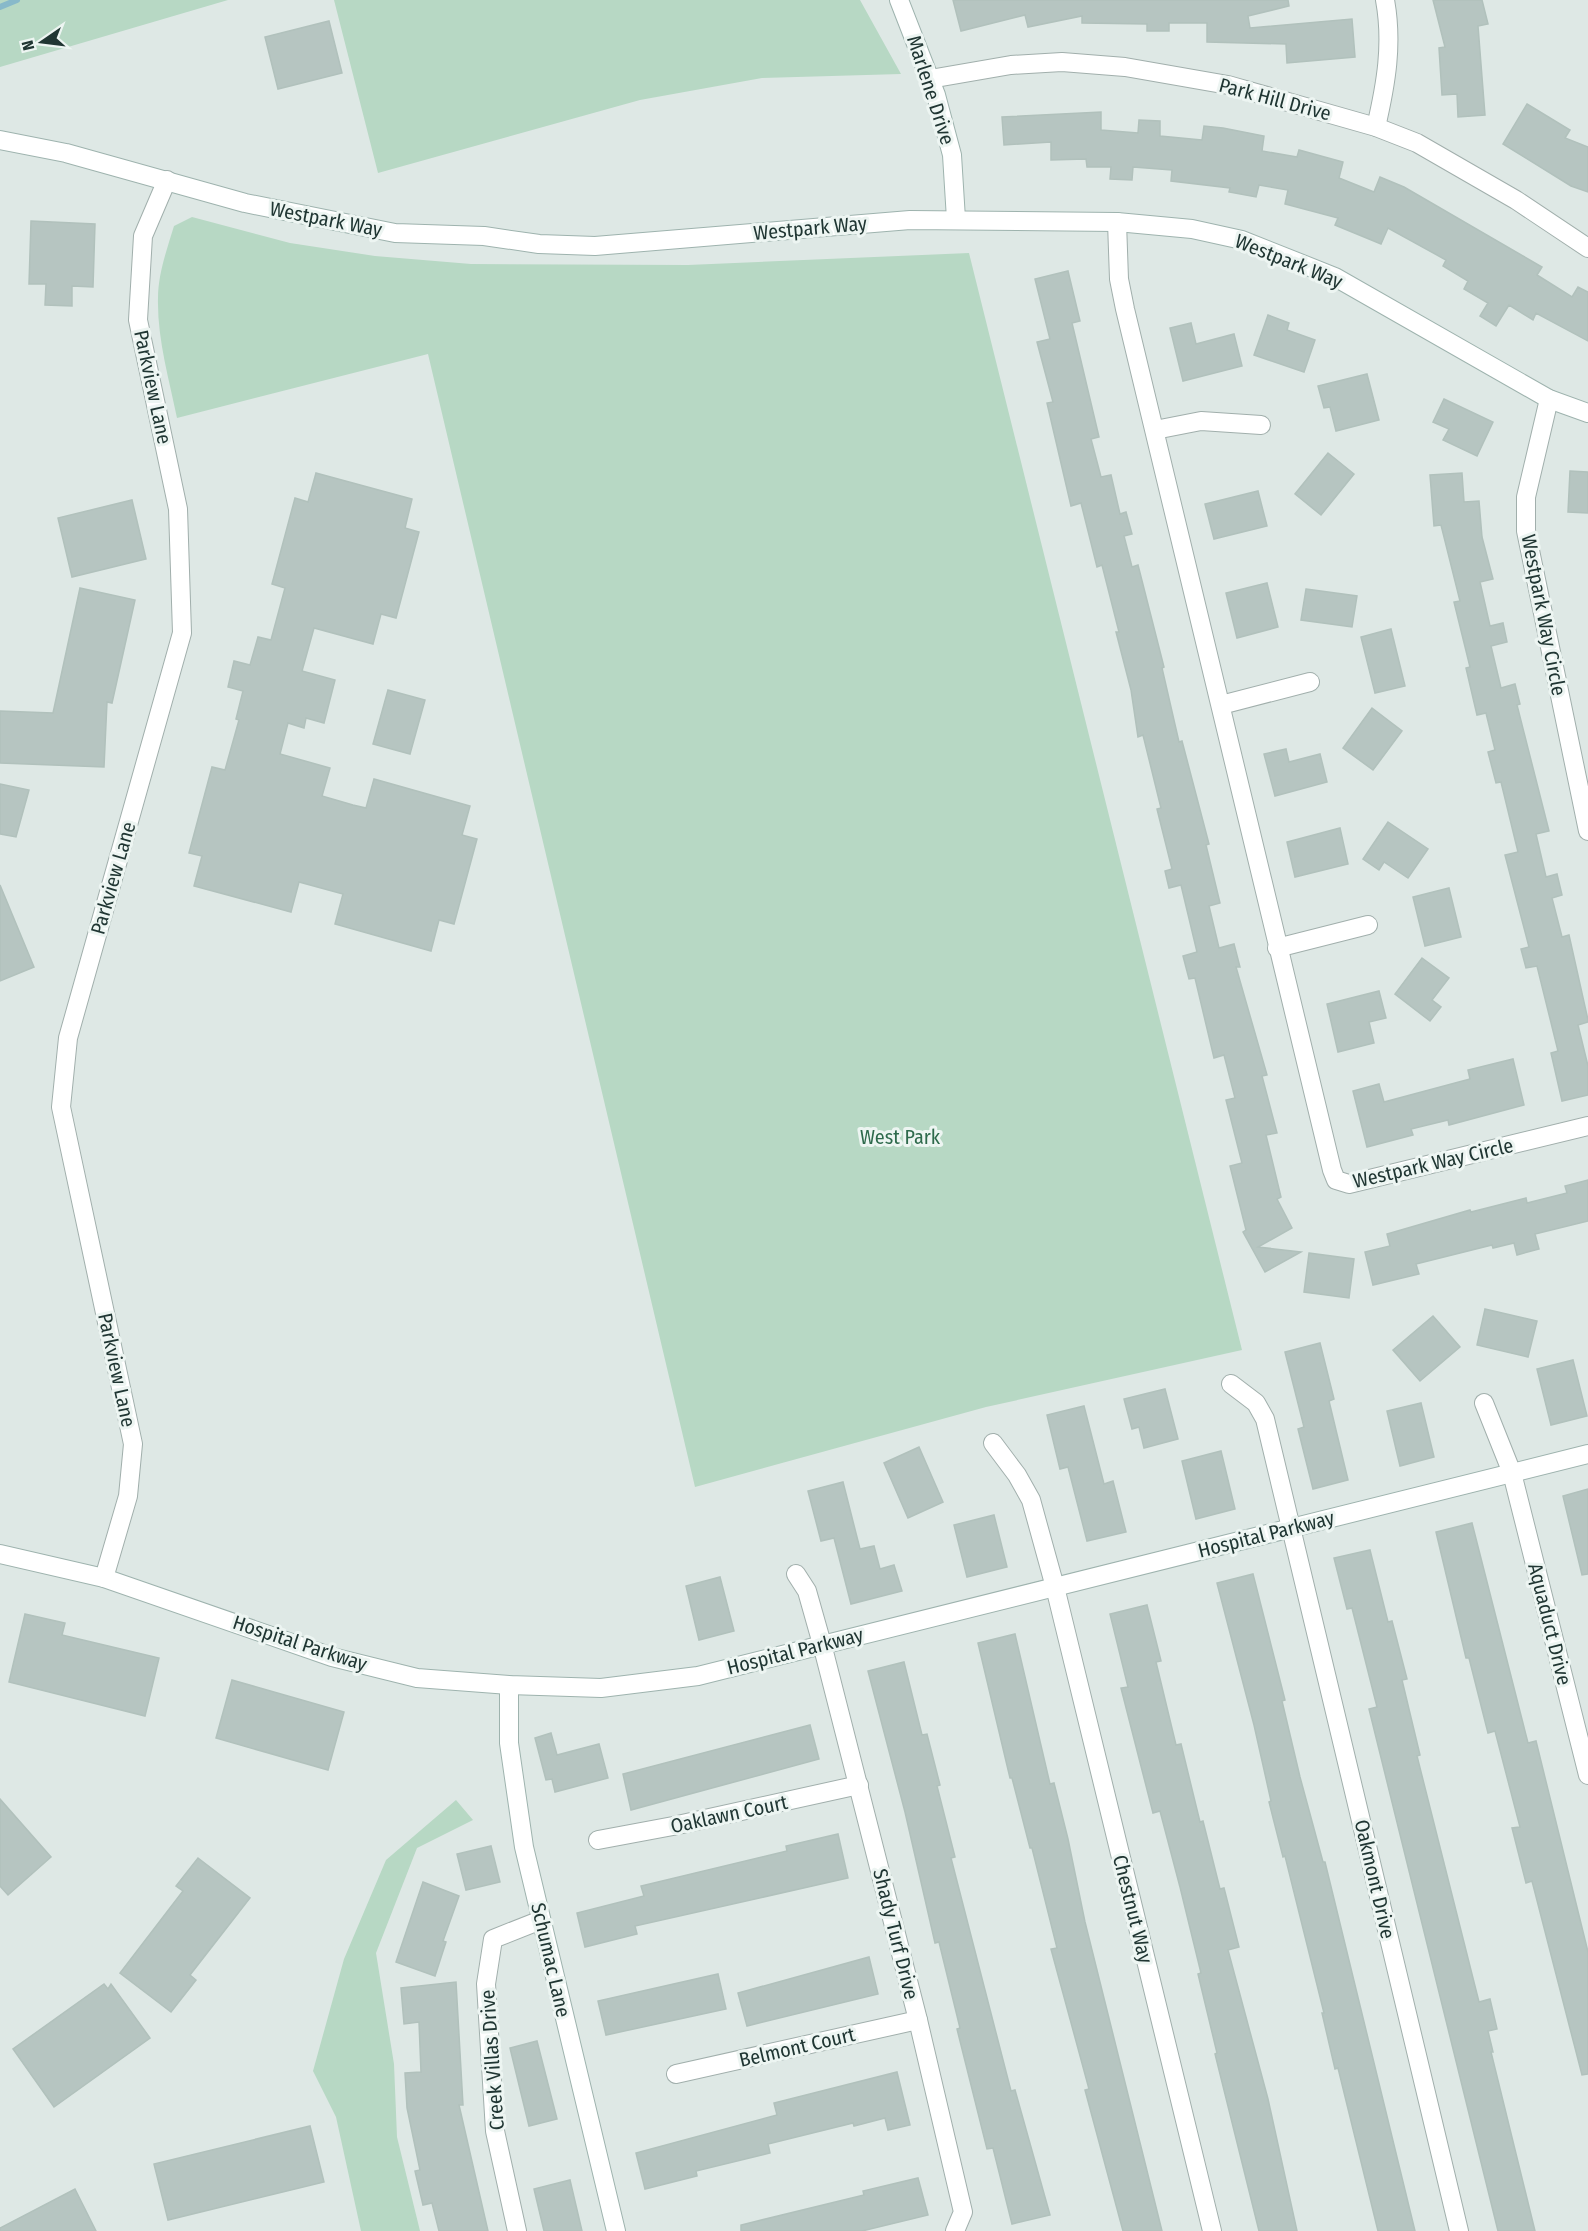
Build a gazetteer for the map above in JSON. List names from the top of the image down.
{
  "streets": {
    "street": [
      "Marlene Drive",
      "Park Hill Drive",
      "Westpark Way",
      "Parkview Lane",
      "Westpark Way Circle",
      "Hospital Parkway",
      "Aquaduct Drive",
      "Oaklawn Court",
      "Oakmont Drive",
      "Chestnut Way",
      "Shady Turf Drive",
      "Schumac Lane",
      "Belmont Court",
      "Creek Villas Drive"
    ]
  },
  "crossings": [
    ["Marlene Drive", "Park Hill Drive"],
    ["Marlene Drive", "Westpark Way"],
    ["Westpark Way", "Parkview Lane"],
    ["Westpark Way", "Westpark Way Circle"],
    ["Parkview Lane", "Hospital Parkway"],
    ["Hospital Parkway", "Aquaduct Drive"],
    ["Hospital Parkway", "Oakmont Drive"],
    ["Hospital Parkway", "Chestnut Way"],
    ["Hospital Parkway", "Shady Turf Drive"],
    ["Hospital Parkway", "Schumac Lane"],
    ["Oaklawn Court", "Shady Turf Drive"],
    ["Shady Turf Drive", "Belmont Court"],
    ["Schumac Lane", "Creek Villas Drive"]
  ],
  "parks": ["West Park"],
  "north": "left"
}
